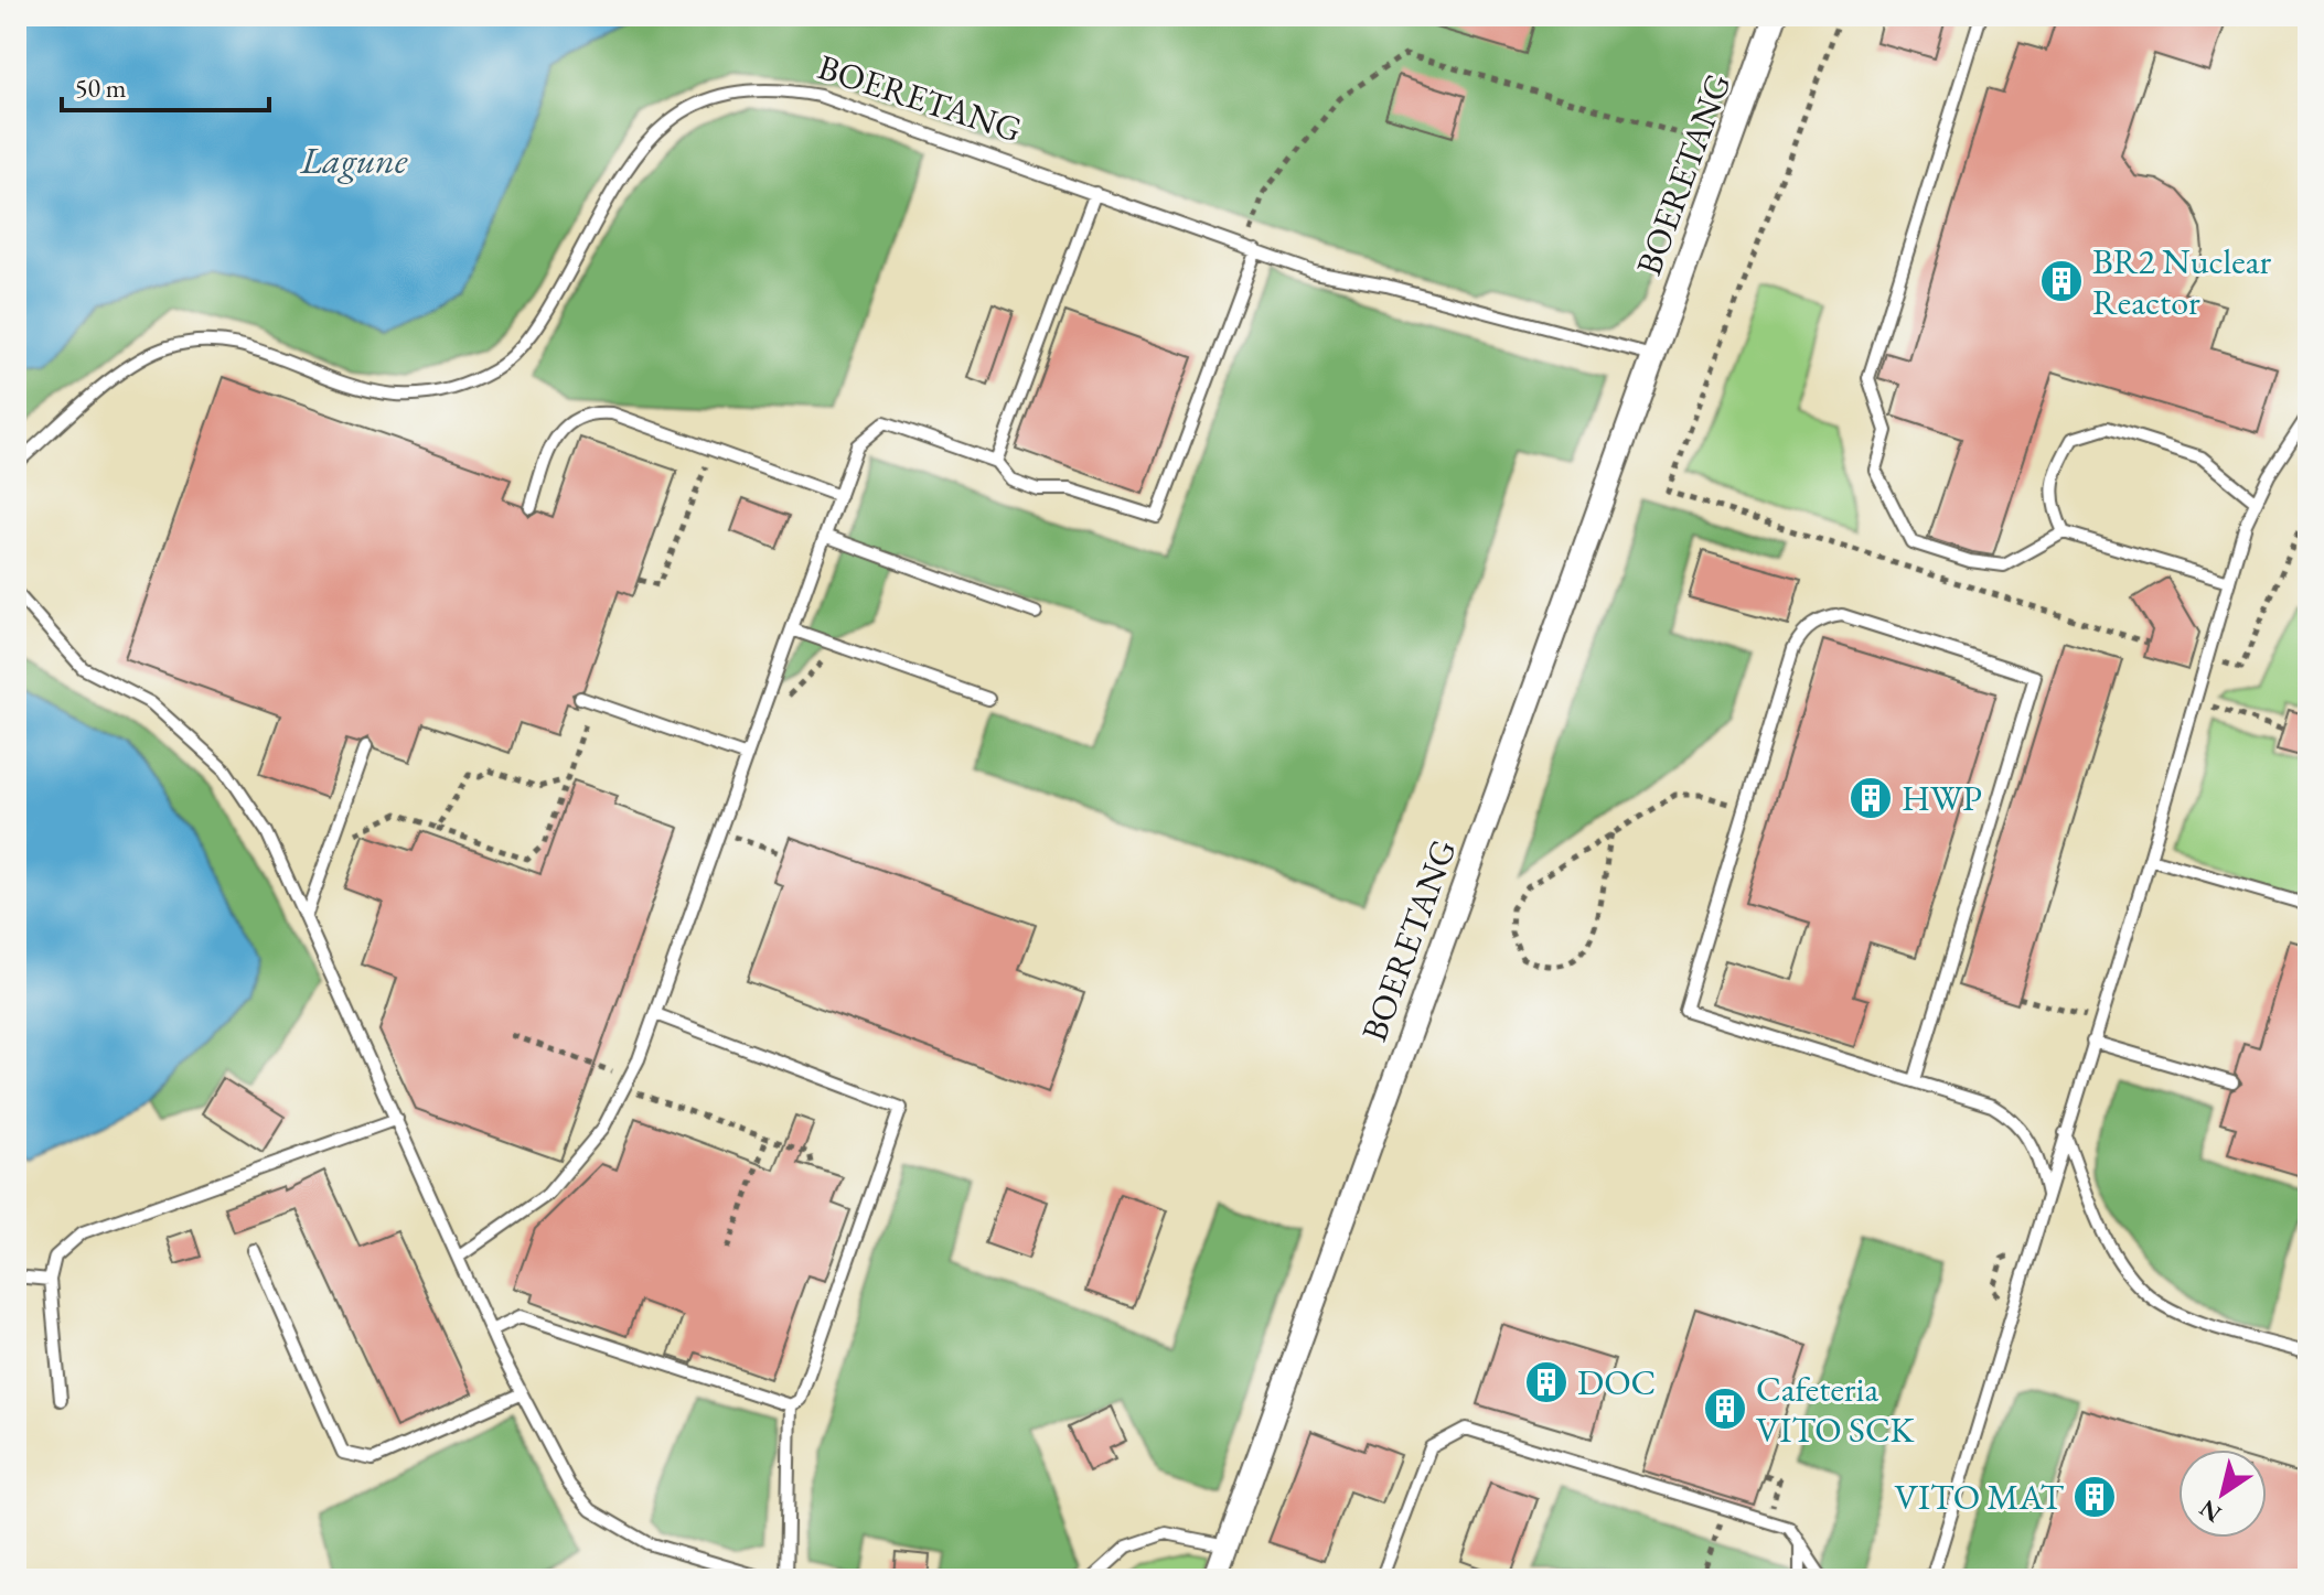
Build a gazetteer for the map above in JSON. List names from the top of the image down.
{
  "streets": {
    "street": ["BOERETANG"]
  },
  "water": ["Lagune"],
  "places": {
    "building": [
      "BR2 Nuclear Reactor",
      "HWP",
      "DOC",
      "Cafeteria VITO SCK",
      "VITO MAT"
    ]
  },
  "scale_bar": "50 m",
  "north": "bottom left"
}
